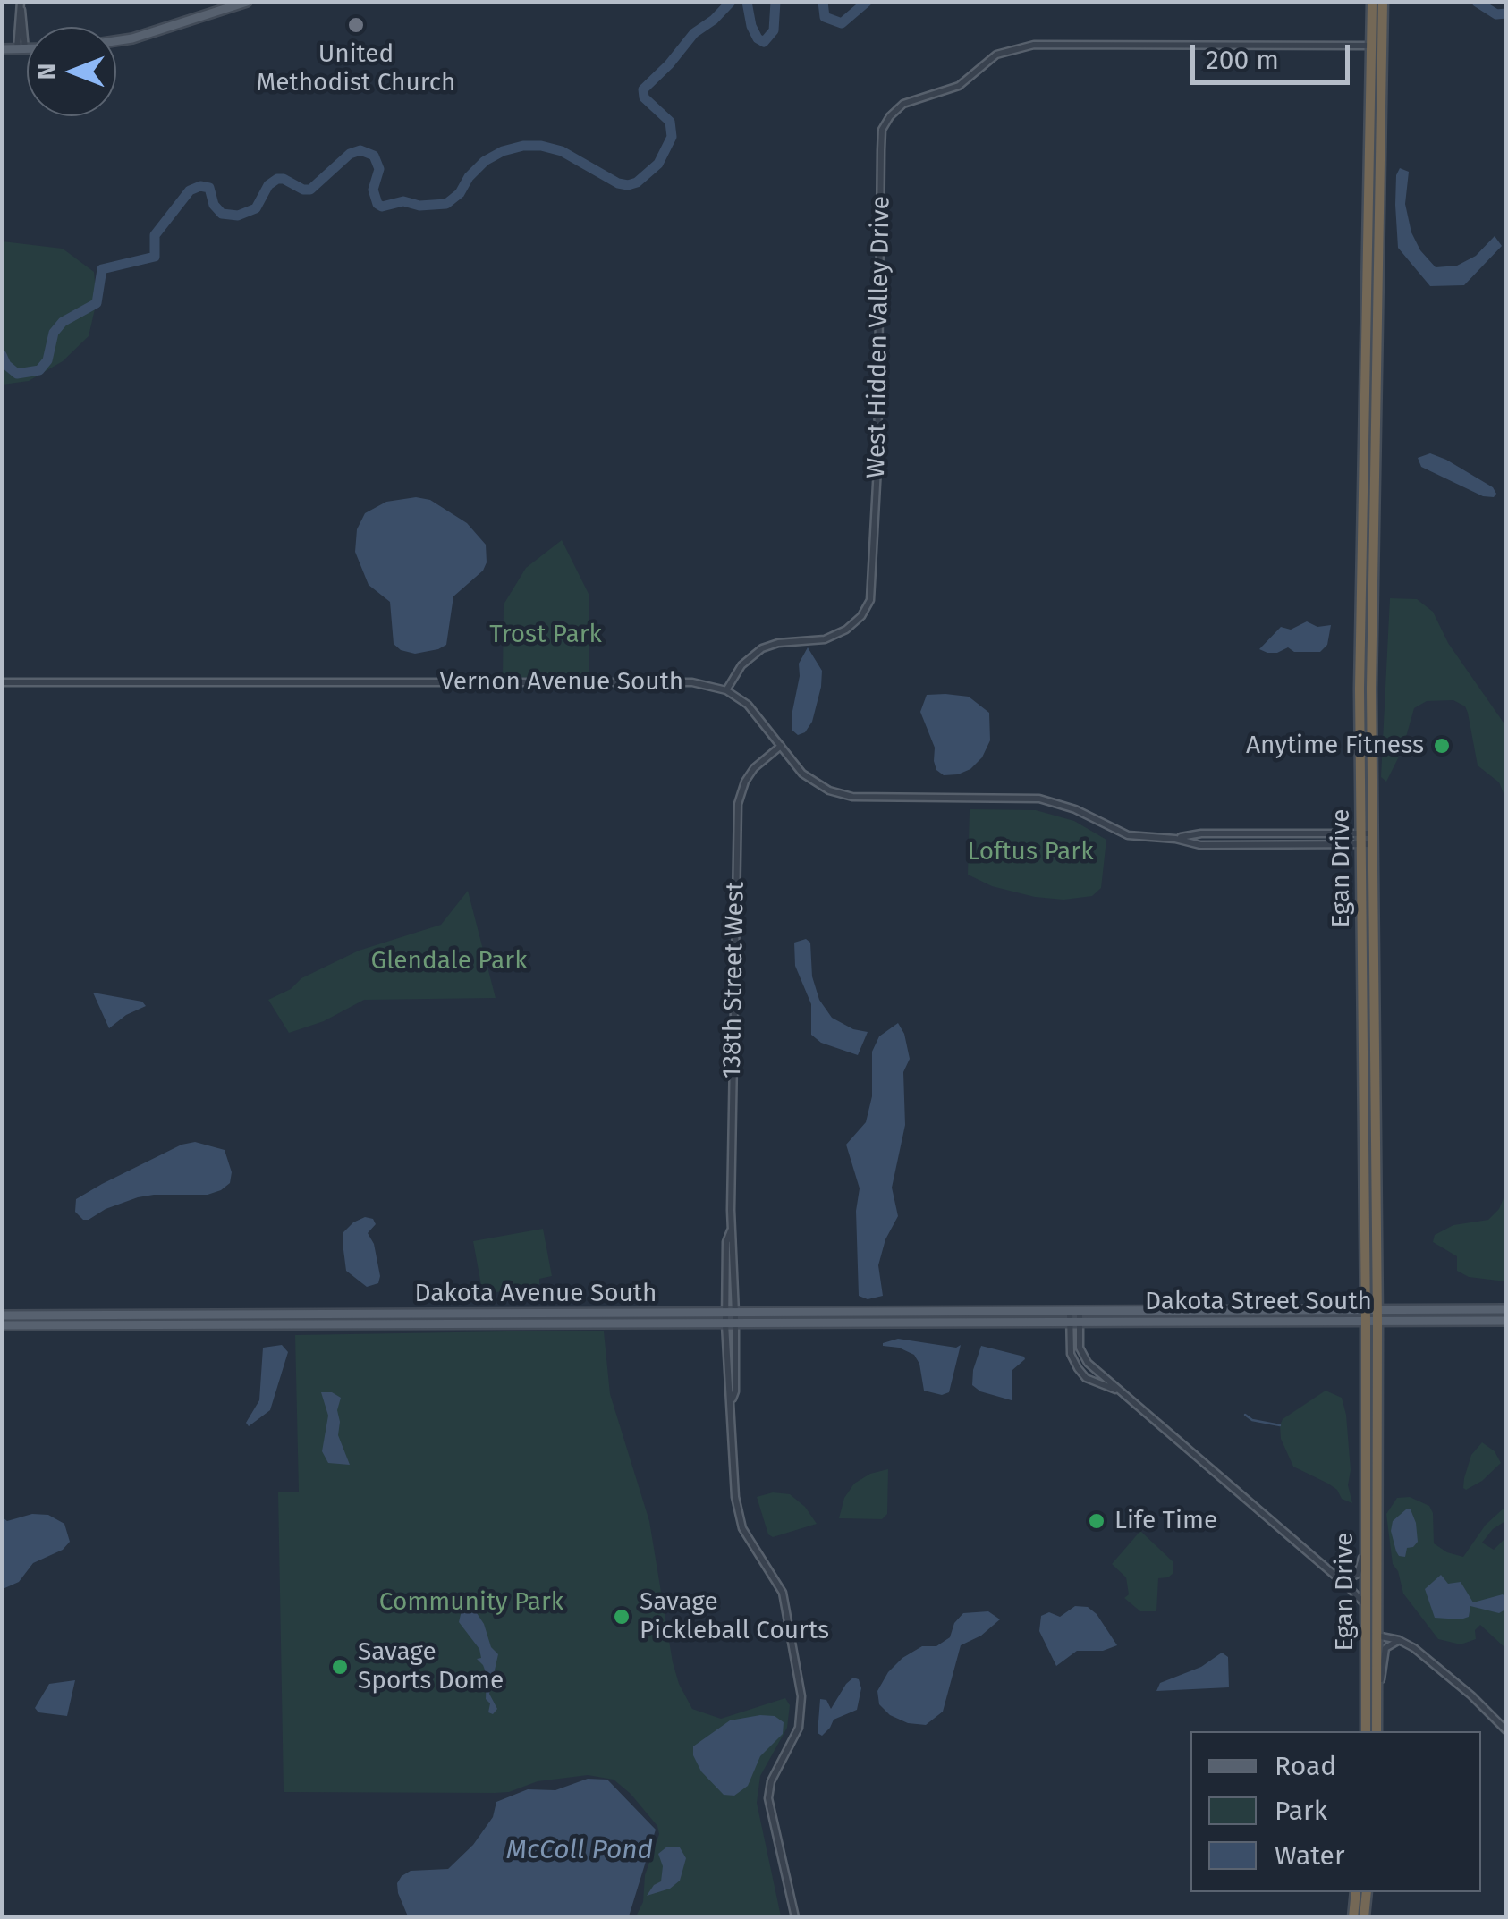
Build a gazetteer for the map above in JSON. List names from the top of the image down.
{
  "streets": {
    "highway": ["Egan Drive"],
    "main road": ["Dakota Avenue South", "Dakota Street South"],
    "street": ["West Hidden Valley Drive", "Vernon Avenue South", "138th Street West"]
  },
  "crossings": [
    ["West Hidden Valley Drive", "Vernon Avenue South"],
    ["West Hidden Valley Drive", "Egan Drive"],
    ["Vernon Avenue South", "Egan Drive"],
    ["Vernon Avenue South", "138th Street West"],
    ["Egan Drive", "Dakota Street South"],
    ["138th Street West", "Dakota Avenue South"],
    ["Dakota Avenue South", "Dakota Street South"]
  ],
  "water": ["McColl Pond"],
  "parks": [
    "Trost Park",
    "Loftus Park",
    "Glendale Park",
    "Community Park"
  ],
  "places": [
    "United Methodist Church",
    "Anytime Fitness",
    "Life Time",
    "Savage Pickleball Courts",
    "Savage Sports Dome"
  ],
  "legend": ["Road", "Park", "Water"],
  "scale_bar": "200 m",
  "north": "left"
}
